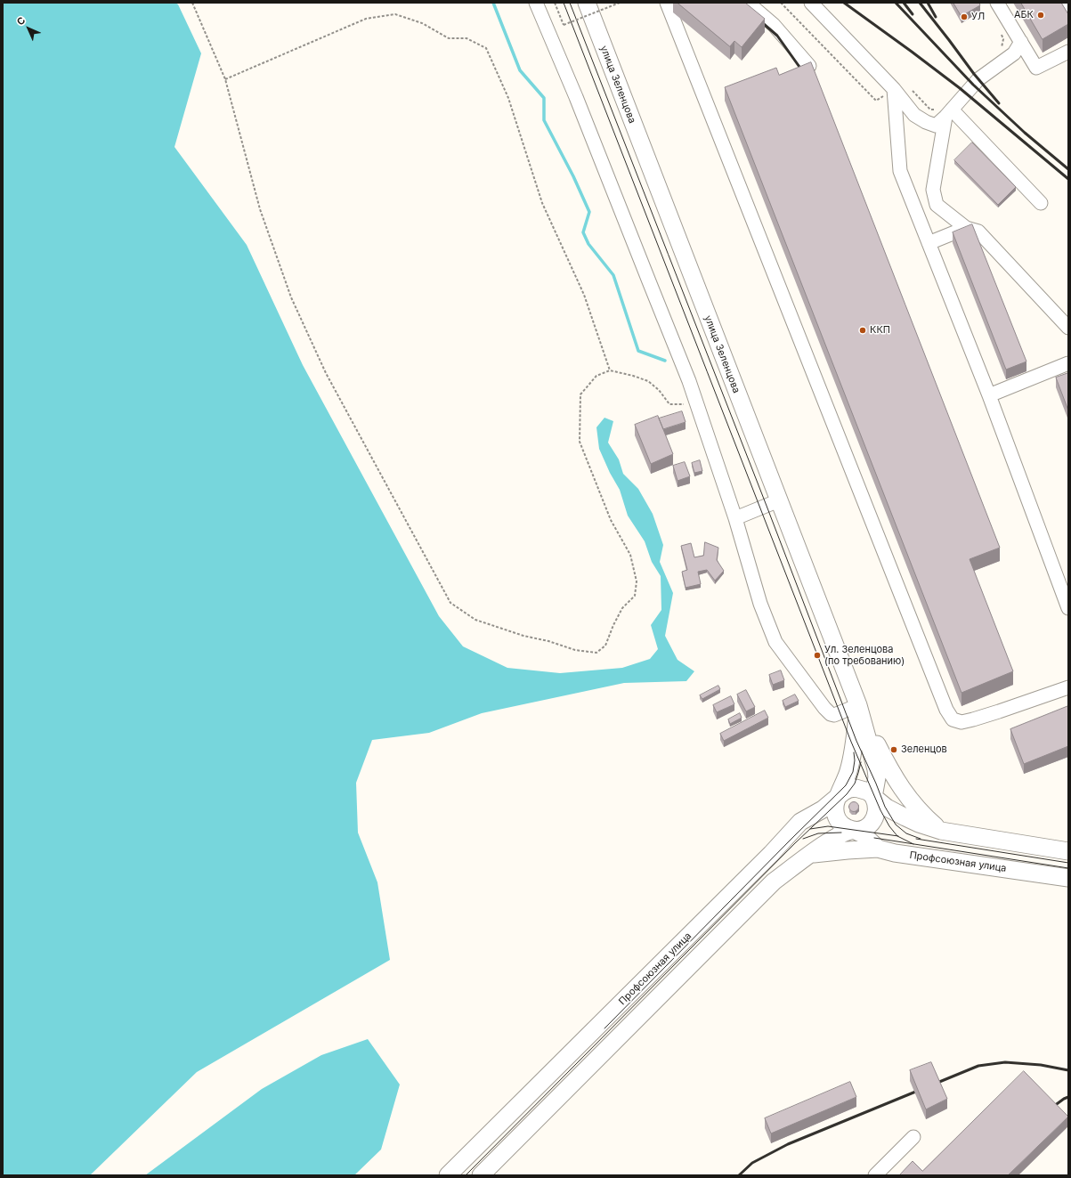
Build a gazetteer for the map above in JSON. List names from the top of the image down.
{
  "streets": {
    "main road": ["улица Зеленцова", "Профсоюзная улица"]
  },
  "crossings": [
    ["улица Зеленцова", "Профсоюзная улица"]
  ],
  "places": [
    "АБК",
    "УЛ",
    "ККП",
    "Ул. Зеленцова (по требованию)",
    "Зеленцов"
  ],
  "north": "top left"
}
